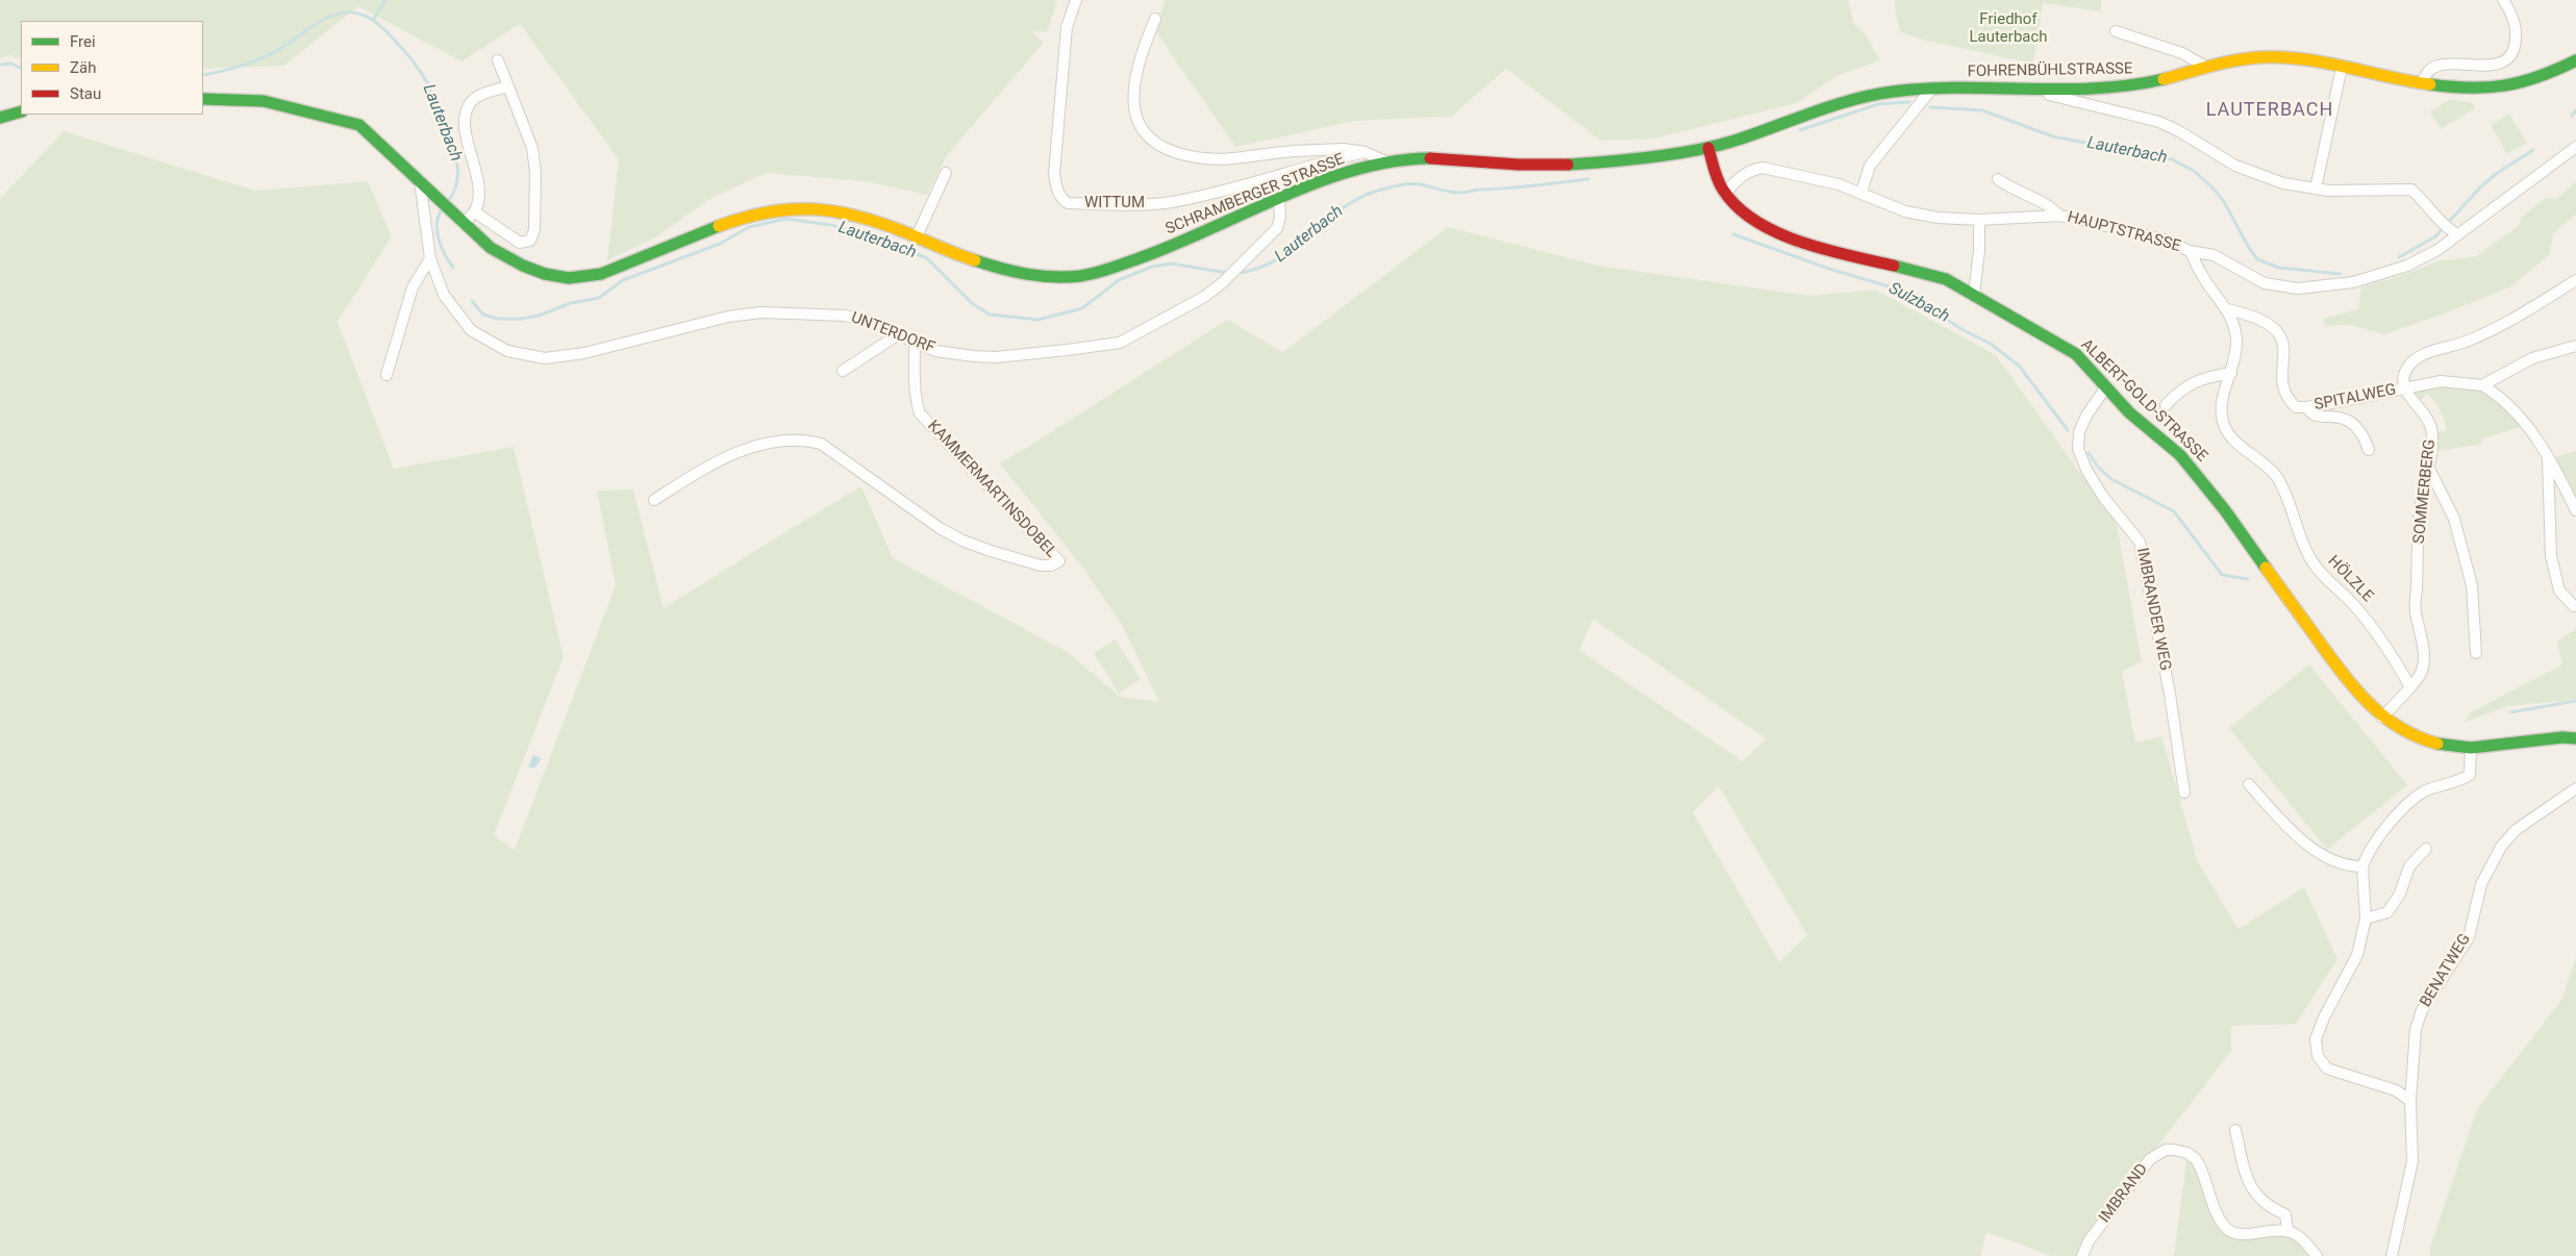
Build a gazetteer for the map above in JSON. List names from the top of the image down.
{
  "streets": {
    "main road": ["FOHRENBÜHLSTRASSE", "SCHRAMBERGER STRASSE", "ALBERT-GOLD-STRASSE"],
    "street": [
      "WITTUM",
      "HAUPTSTRASSE",
      "UNTERDORF",
      "SPITALWEG",
      "KAMMERMARTINSDOBEL",
      "SOMMERBERG",
      "HÖLZLE",
      "IMBRANDER WEG",
      "BENATWEG",
      "IMBRAND"
    ]
  },
  "crossings": [
    ["FOHRENBÜHLSTRASSE", "SCHRAMBERGER STRASSE"],
    ["FOHRENBÜHLSTRASSE", "ALBERT-GOLD-STRASSE"],
    ["SCHRAMBERGER STRASSE", "UNTERDORF"],
    ["SCHRAMBERGER STRASSE", "ALBERT-GOLD-STRASSE"],
    ["HAUPTSTRASSE", "ALBERT-GOLD-STRASSE"],
    ["HAUPTSTRASSE", "HÖLZLE"],
    ["UNTERDORF", "KAMMERMARTINSDOBEL"],
    ["SPITALWEG", "SOMMERBERG"],
    ["SPITALWEG", "HÖLZLE"],
    ["ALBERT-GOLD-STRASSE", "IMBRANDER WEG"],
    ["SOMMERBERG", "HÖLZLE"]
  ],
  "districts": ["LAUTERBACH"],
  "water": ["Lauterbach", "Sulzbach"],
  "parks": ["Friedhof Lauterbach"],
  "legend": ["Frei", "Zäh", "Stau"]
}
